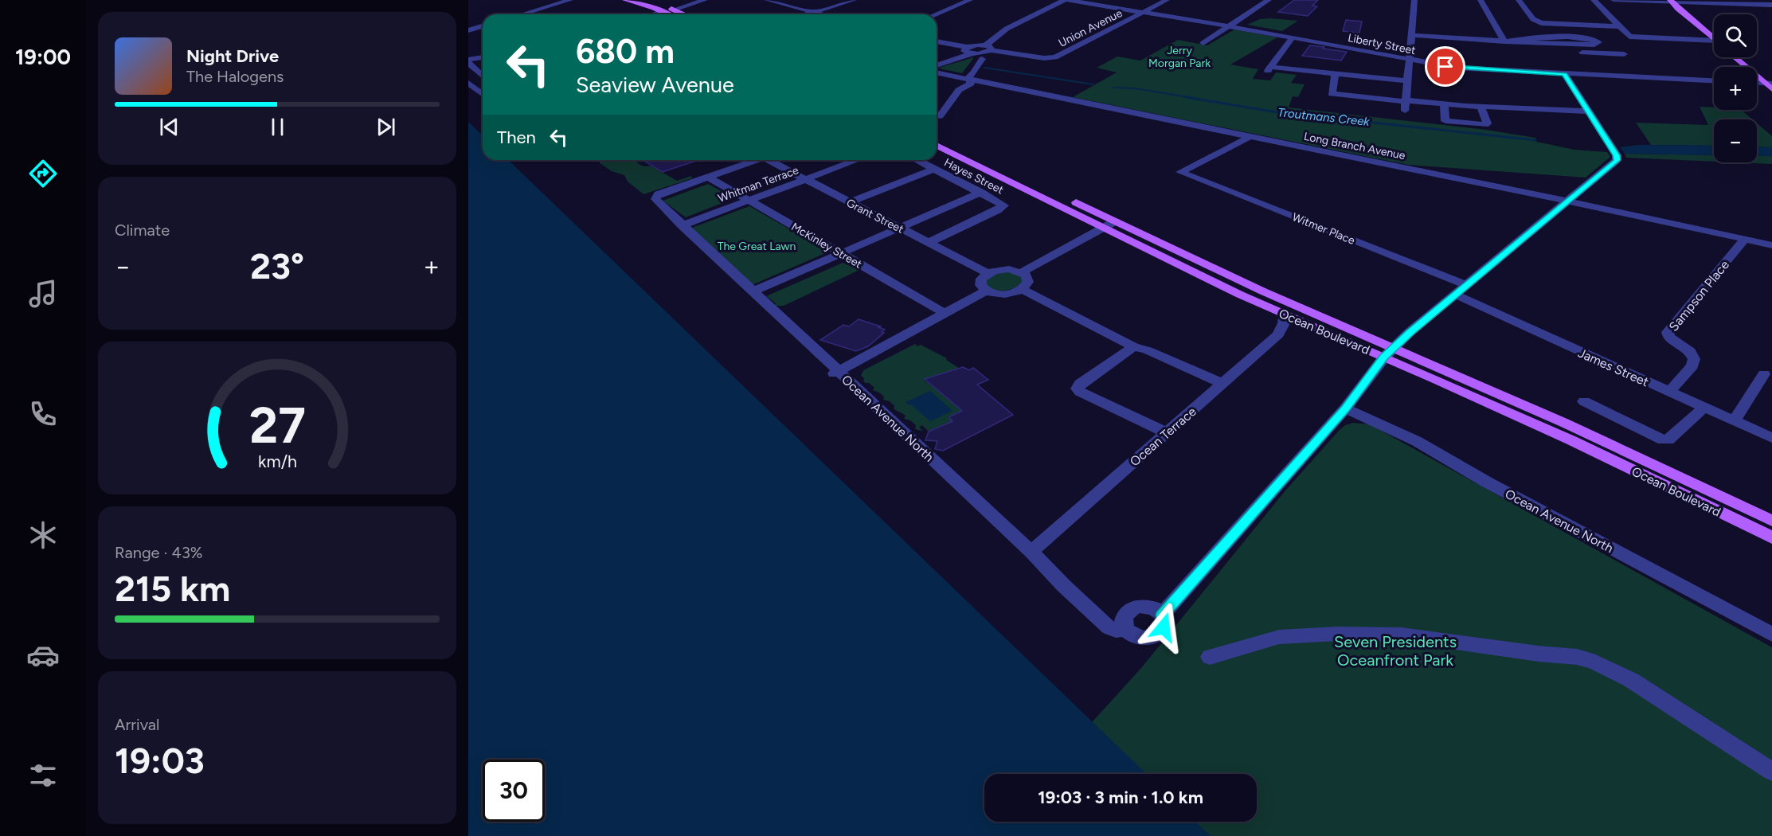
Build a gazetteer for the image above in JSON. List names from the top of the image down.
{
  "streets": {
    "main road": ["Ocean Boulevard"],
    "street": [
      "Union Avenue",
      "Liberty Street",
      "Long Branch Avenue",
      "Hayes Street",
      "Whitman Terrace",
      "Grant Street",
      "Witmer Place",
      "McKinley Street",
      "Sampson Place",
      "James Street",
      "Ocean Avenue North",
      "Ocean Terrace"
    ]
  },
  "crossings": [
    ["Union Avenue", "Liberty Street"],
    ["Long Branch Avenue", "Witmer Place"],
    ["Long Branch Avenue", "Sampson Place"],
    ["Hayes Street", "Grant Street"],
    ["Whitman Terrace", "Grant Street"],
    ["Whitman Terrace", "McKinley Street"],
    ["Whitman Terrace", "Ocean Avenue North"],
    ["McKinley Street", "Ocean Avenue North"],
    ["Sampson Place", "James Street"],
    ["Ocean Boulevard", "Ocean Terrace"],
    ["Ocean Avenue North", "Ocean Terrace"]
  ],
  "water": ["Troutmans Creek"],
  "parks": ["Jerry Morgan Park", "The Great Lawn", "Seven Presidents Oceanfront Park"],
  "page": {
    "tabs": "19:00",
    "map_buttons": ["+", "−"],
    "turn": ["680 m", "Seaview Avenue"],
    "song": ["Night Drive", "The Halogens"],
    "then": "Then",
    "tile": [
      "Climate",
      ["Range · 43%", "215 km"],
      ["Arrival", "19:03"]
    ],
    "heat": ["−", "23°", "+"],
    "limit": "30",
    "trip": "19:03 · 3 min · 1.0 km",
    "gauge": ["27", "km/h"]
  }
}
